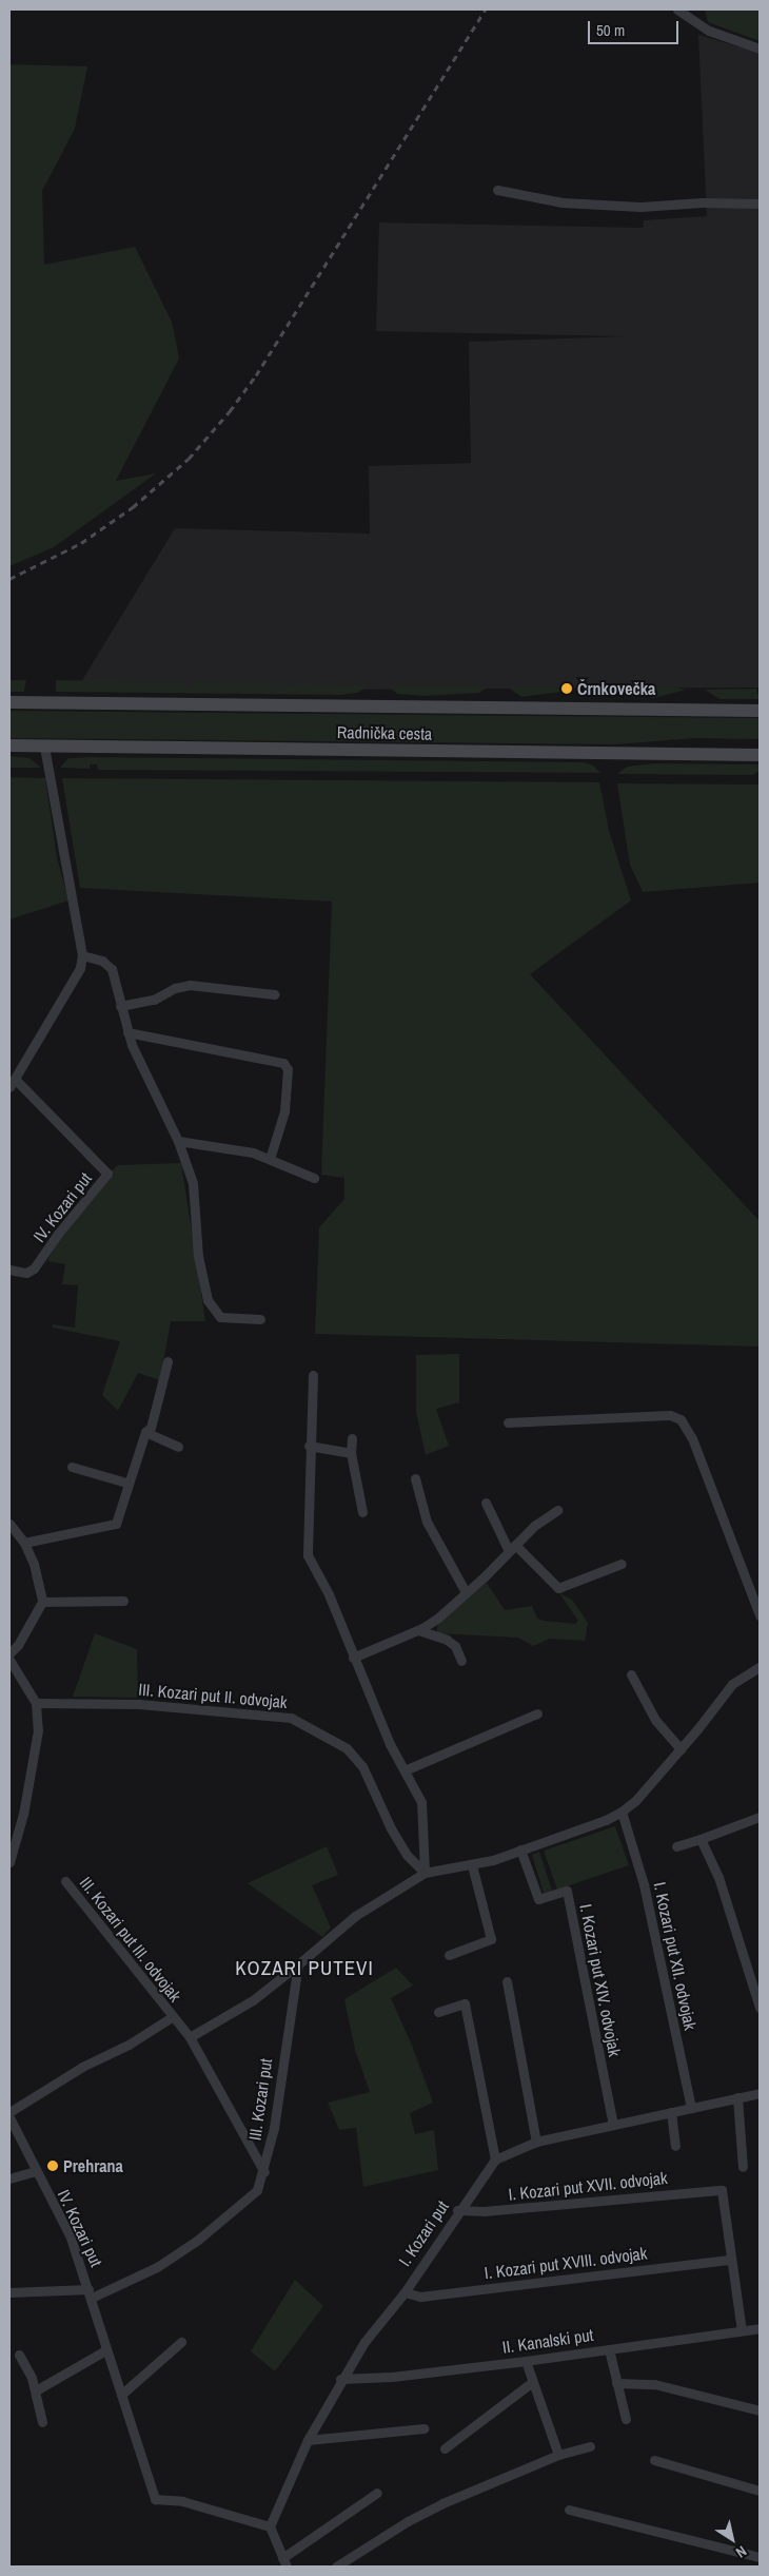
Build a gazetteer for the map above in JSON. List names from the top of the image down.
{
  "streets": {
    "main road": ["Radnička cesta"],
    "street": [
      "IV. Kozari put",
      "III. Kozari put II. odvojak",
      "III. Kozari put III. odvojak",
      "I. Kozari put XII. odvojak",
      "I. Kozari put XIV. odvojak",
      "III. Kozari put",
      "I. Kozari put XVII. odvojak",
      "I. Kozari put",
      "I. Kozari put XVIII. odvojak",
      "II. Kanalski put"
    ]
  },
  "crossings": [
    ["IV. Kozari put", "III. Kozari put"],
    ["III. Kozari put III. odvojak", "III. Kozari put"],
    ["I. Kozari put XII. odvojak", "I. Kozari put"],
    ["I. Kozari put XIV. odvojak", "I. Kozari put"],
    ["I. Kozari put XVII. odvojak", "I. Kozari put"],
    ["I. Kozari put XVII. odvojak", "I. Kozari put XVIII. odvojak"],
    ["I. Kozari put", "I. Kozari put XVIII. odvojak"],
    ["I. Kozari put", "II. Kanalski put"]
  ],
  "districts": ["KOZARI PUTEVI"],
  "places": ["Črnkovečka", "Prehrana"],
  "scale_bar": "50 m",
  "north": "bottom right"
}
